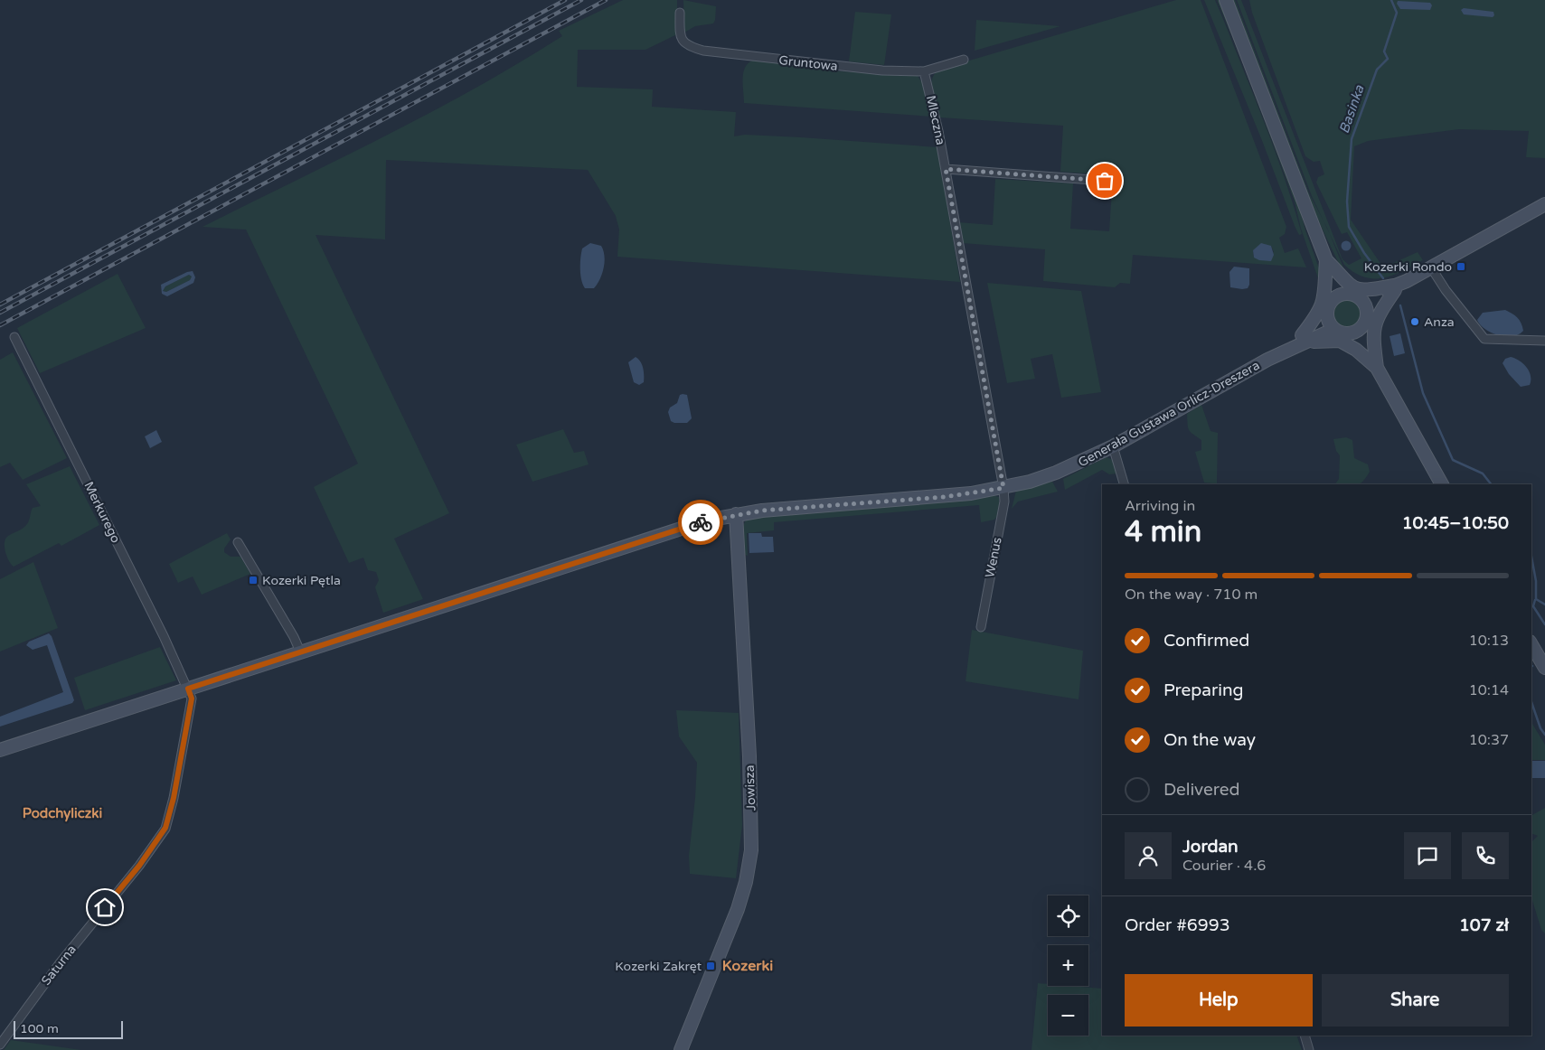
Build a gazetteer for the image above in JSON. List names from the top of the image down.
{
  "streets": {
    "main road": ["Generała Gustawa Orlicz-Dreszera", "Jowisza"],
    "street": [
      "Gruntowa",
      "Mleczna",
      "Merkurego",
      "Wenus",
      "Saturna"
    ]
  },
  "crossings": [
    ["Gruntowa", "Mleczna"],
    ["Mleczna", "Generała Gustawa Orlicz-Dreszera"],
    ["Mleczna", "Wenus"],
    ["Generała Gustawa Orlicz-Dreszera", "Merkurego"],
    ["Generała Gustawa Orlicz-Dreszera", "Wenus"],
    ["Generała Gustawa Orlicz-Dreszera", "Jowisza"],
    ["Generała Gustawa Orlicz-Dreszera", "Saturna"],
    ["Merkurego", "Saturna"]
  ],
  "districts": ["Podchyliczki", "Kozerki"],
  "water": ["Basinka"],
  "places": {
    "transit": ["Kozerki Rondo", "Kozerki Pętla", "Kozerki Zakręt"],
    "other": ["Anza"]
  },
  "scale_bar": "100 m",
  "page": {
    "heading": ["4 min", "Arriving in", "10:45–10:50"],
    "panel": [
      "Jordan",
      "Courier · 4.6",
      "Order #6993",
      "107 zł"
    ],
    "bar": "On the way · 710 m",
    "list": [
      ["Confirmed", "10:13"],
      ["Preparing", "10:14"],
      ["On the way", "10:37"],
      "Delivered"
    ],
    "map_buttons": ["+", "−"],
    "buttons": ["Help", "Share"],
    "scale": "100 m"
  }
}
